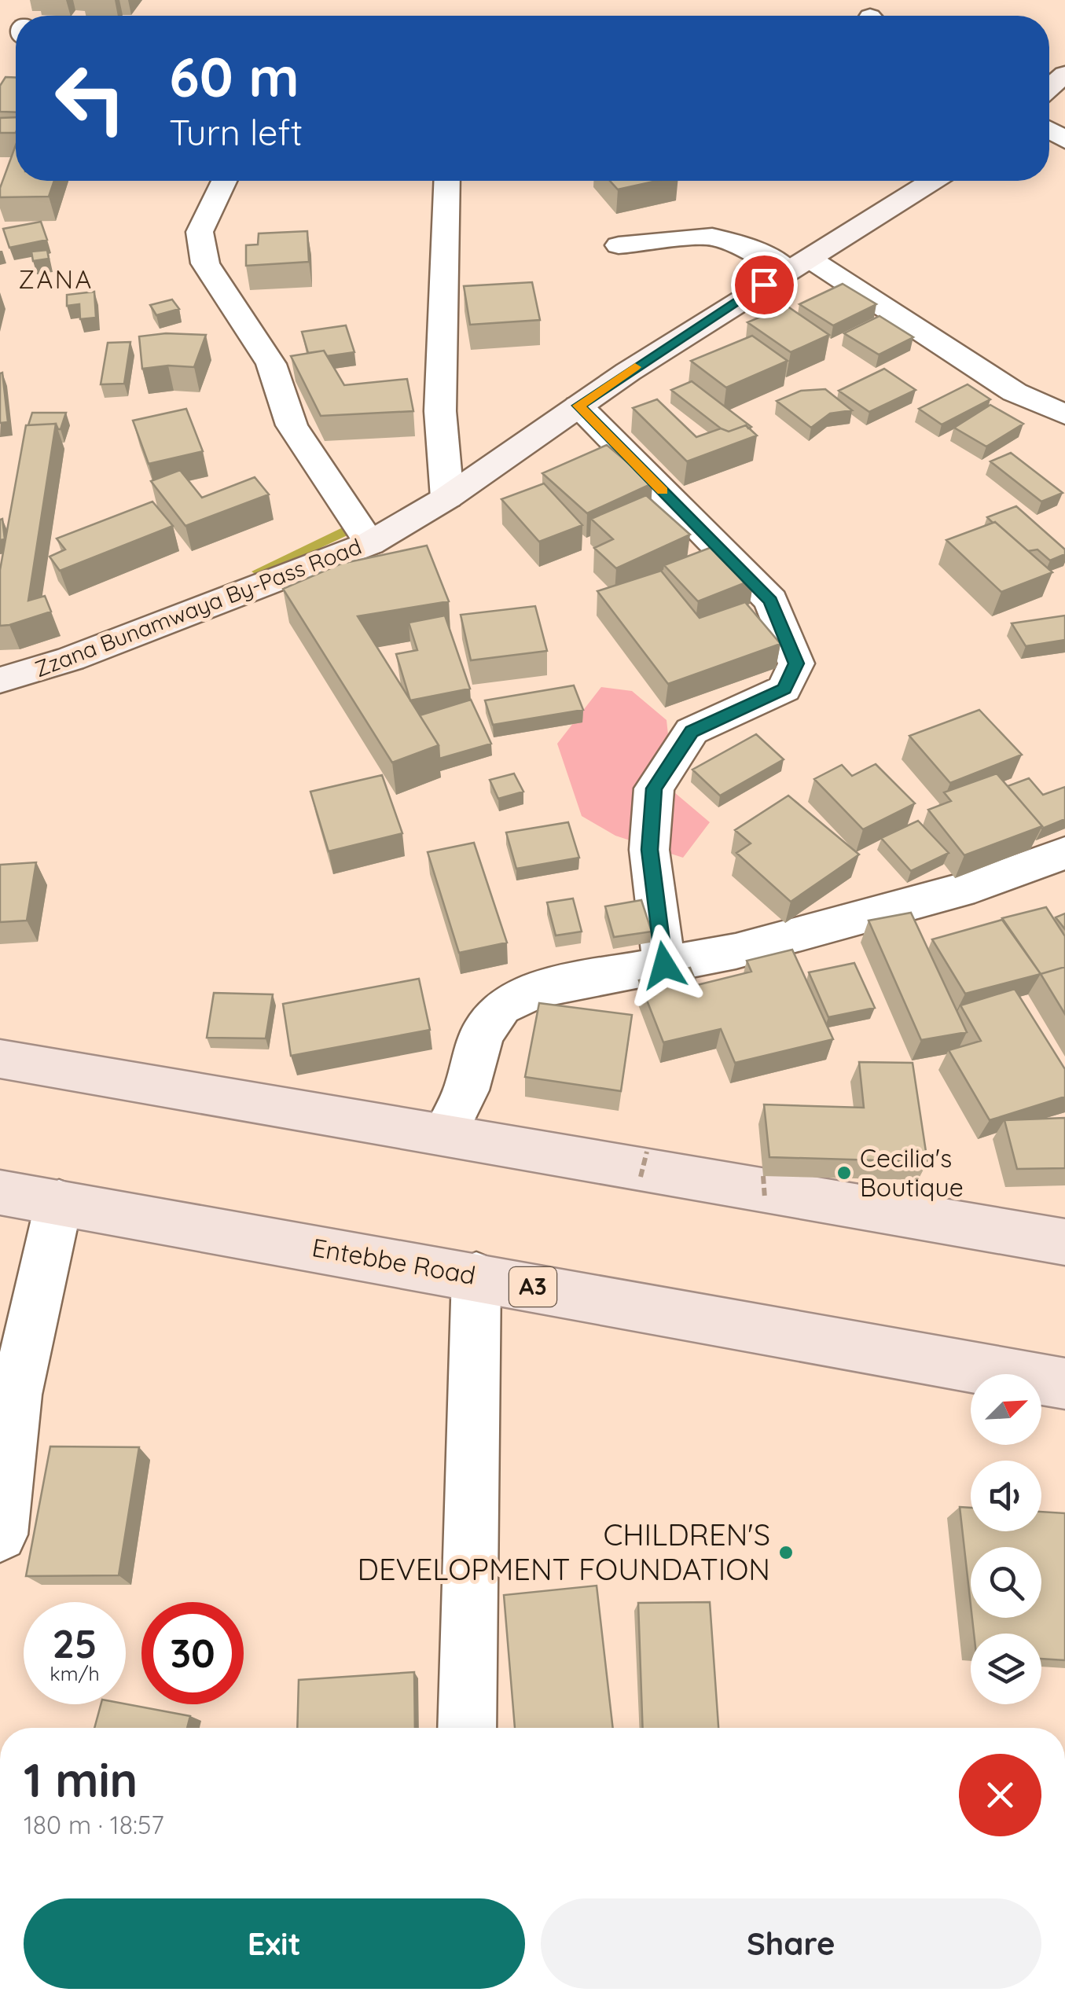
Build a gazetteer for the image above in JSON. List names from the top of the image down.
{
  "streets": {
    "main road": ["Entebbe Road", "A3"],
    "street": ["Zzana Bunamwaya By-Pass Road"]
  },
  "districts": ["ZANA"],
  "places": ["Cecilia's Boutique", "CHILDREN'S DEVELOPMENT FOUNDATION"],
  "north": "top right",
  "page": {
    "turn": ["60 m", "Turn left"],
    "speed": "25 km/h",
    "limit": "30",
    "heading": ["1 min", "180 m · 18:57"],
    "buttons": ["Exit", "Share"]
  }
}
